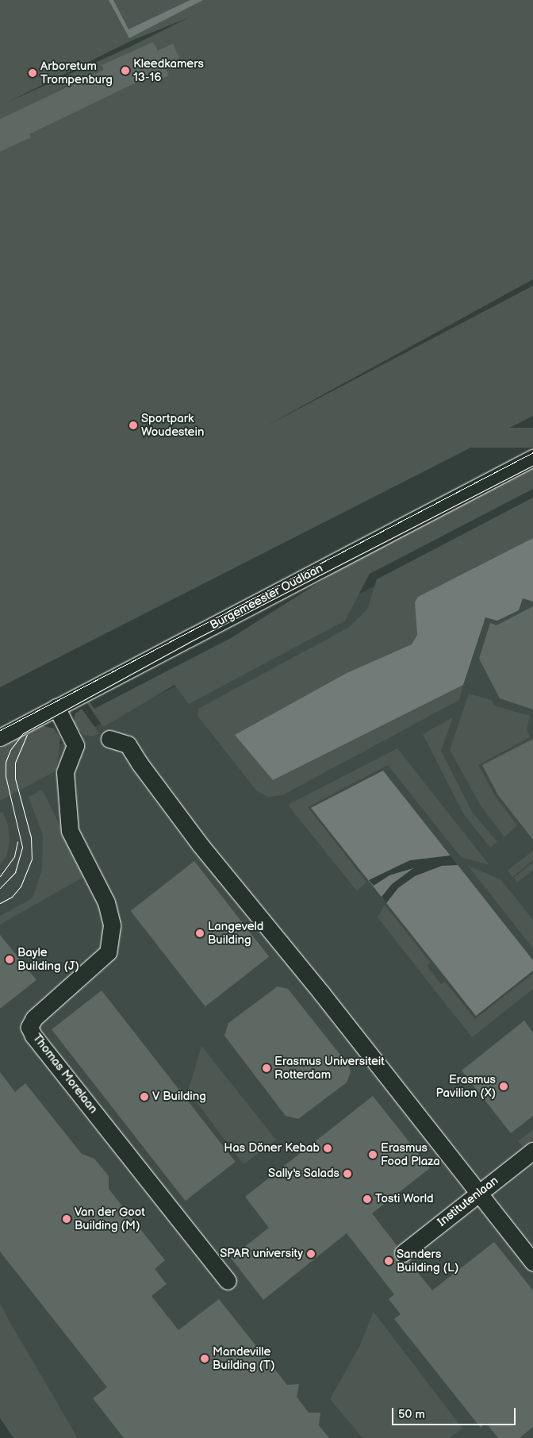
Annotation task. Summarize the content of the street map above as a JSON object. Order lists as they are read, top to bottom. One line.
{"streets":{"street":["Burgemeester Oudlaan","Thomas Morelaan","Institutenlaan"]},"crossings":[["Burgemeester Oudlaan","Thomas Morelaan"]],"places":["Kleedkamers 13-16","Arboretum Trompenburg","Sportpark Woudestein","Langeveld Building","Bayle Building (J)","Erasmus Universiteit Rotterdam","Erasmus Pavilion (X)","V Building","Has Döner Kebab","Erasmus Food Plaza","Sally's Salads","Tosti World","Van der Goot Building (M)","SPAR university","Sanders Building (L)","Mandeville Building (T)"],"scale_bar":"50 m"}
